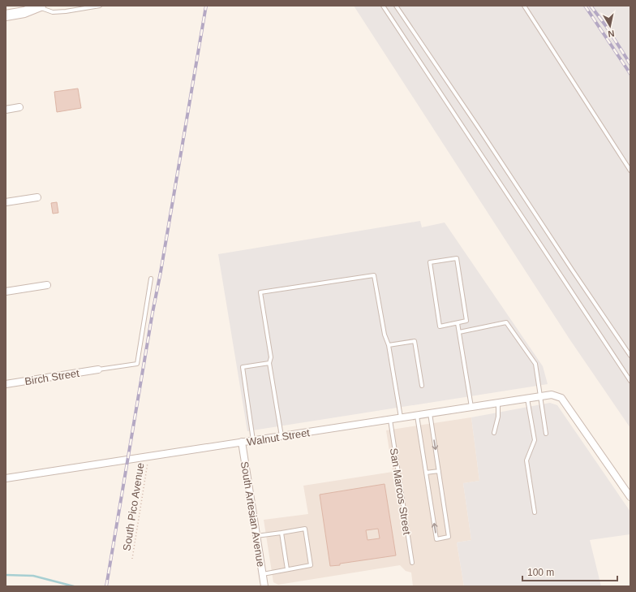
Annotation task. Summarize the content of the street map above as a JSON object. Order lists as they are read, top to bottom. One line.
{"streets":{"street":["Birch Street","Walnut Street","South Artesian Avenue"],"lane":["San Marcos Street"],"path":["South Pico Avenue"]},"crossings":[["Walnut Street","San Marcos Street"],["Walnut Street","South Pico Avenue"],["Walnut Street","South Artesian Avenue"]],"scale_bar":"100 m","north":"bottom"}
